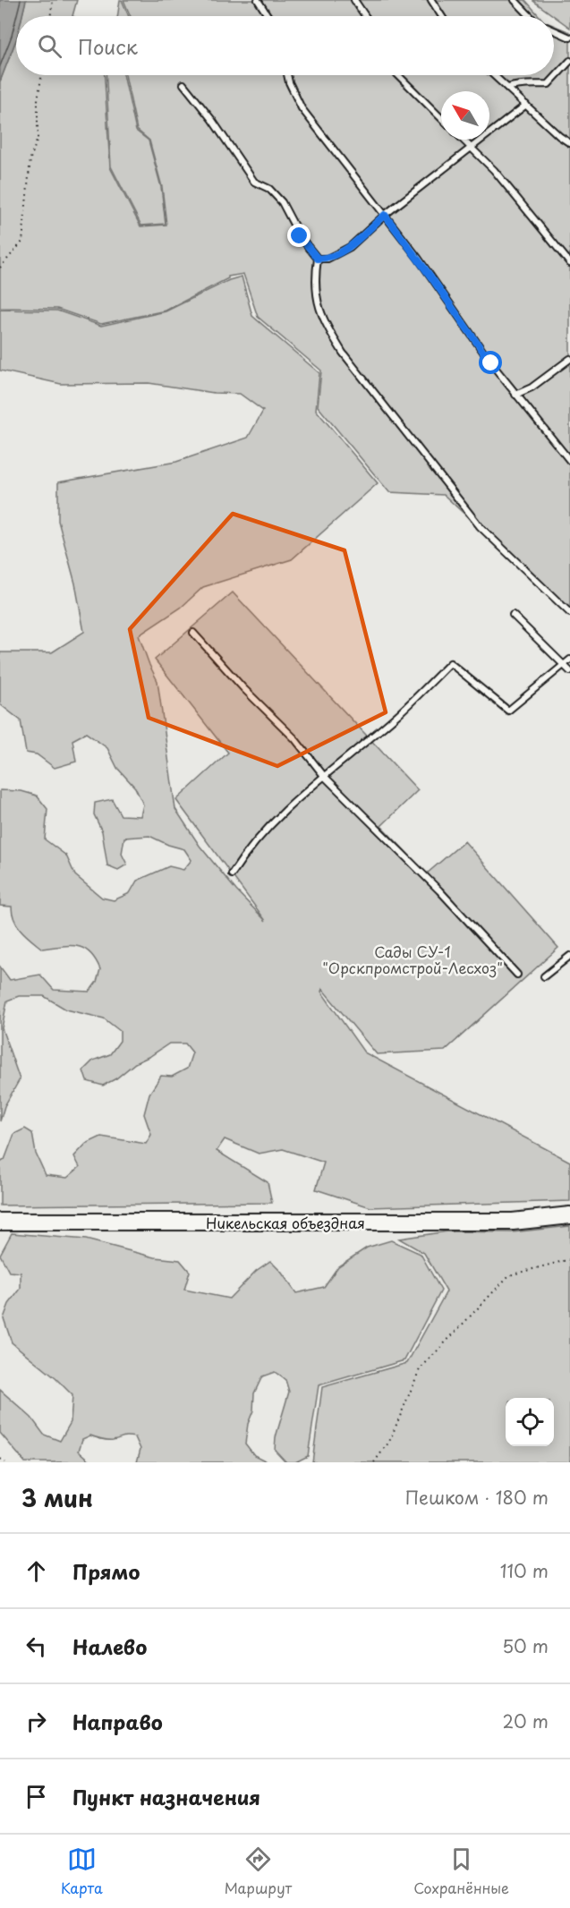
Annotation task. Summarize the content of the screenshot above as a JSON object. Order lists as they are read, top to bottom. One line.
{"streets":{"main road":["Никельская объездная"]},"parks":["Сады СУ-1 \"Орскпромстрой-Лесхоз\""],"north":"top left","page":{"search":"Поиск","heading":["3 мин","Пешком · 180 m"],"list":[["Прямо","110 m"],["Налево","50 m"],["Направо","20 m"],"Пункт назначения"],"nav":["Карта","Маршрут","Сохранённые"]}}
